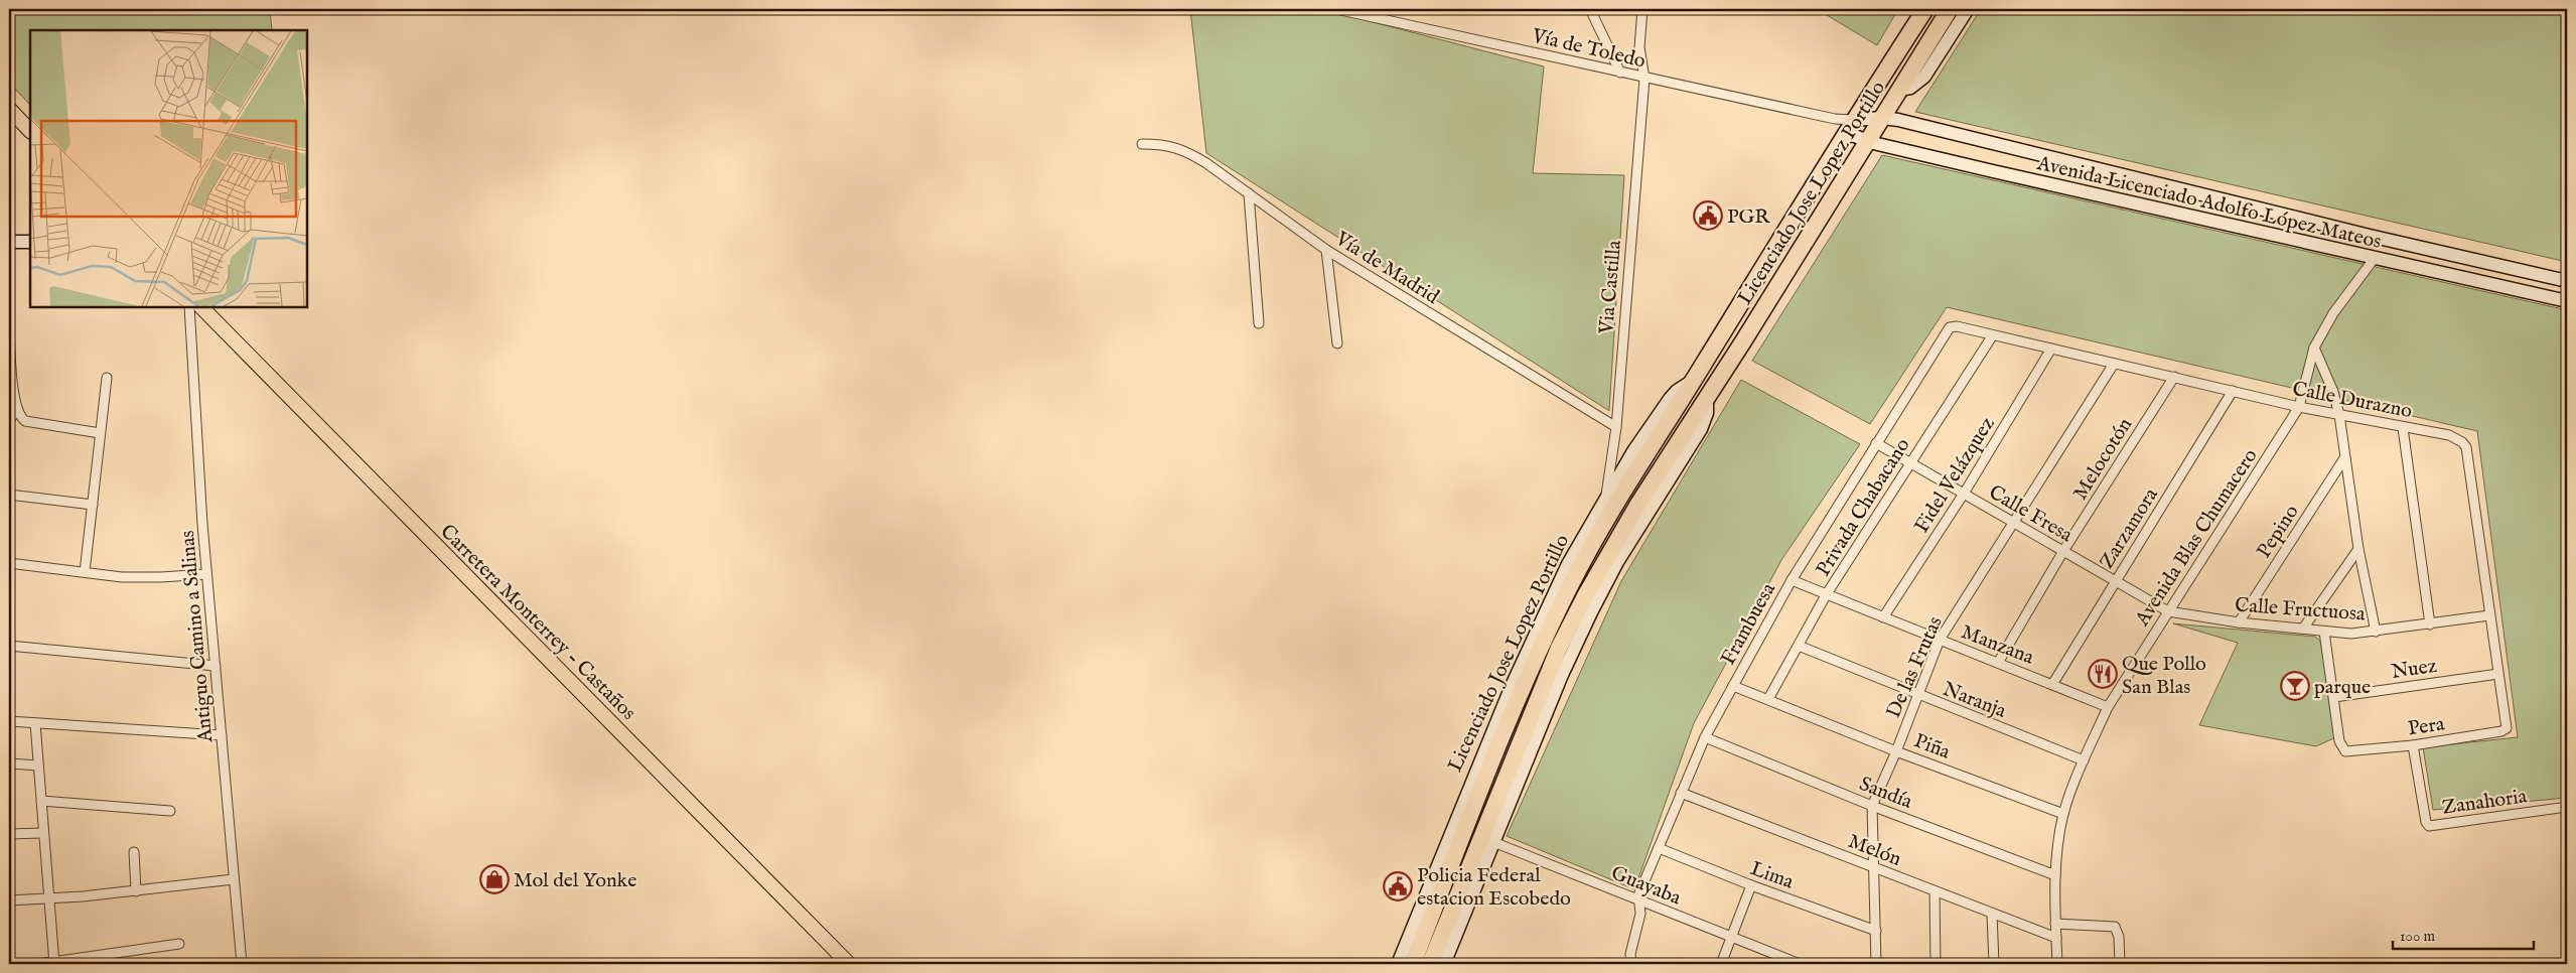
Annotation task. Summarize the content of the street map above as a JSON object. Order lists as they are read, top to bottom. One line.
{"streets":{"highway":["Licenciado Jose Lopez Portillo"],"main road":["Carretera Monterrey - Castaños"],"street":["Vía de Toledo","Avenida Licenciado Adolfo López Mateos","Vía de Madrid","Via Castilla","Calle Durazno","Melocotón","Fidel Velázquez","Privada Chabacano","Calle Fresa","Zarzamora","Pepino","Avenida Blas Chumacero","Calle Fructuosa","Frambuesa","Antiguo Camino a Salinas","Manzana","De las Frutas","Nuez","Naranja","Pera","Piña","Sandía","Zanahoria","Melón","Lima","Guayaba"]},"crossings":[["Vía de Toledo","Licenciado Jose Lopez Portillo"],["Vía de Toledo","Avenida Licenciado Adolfo López Mateos"],["Vía de Toledo","Via Castilla"],["Licenciado Jose Lopez Portillo","Avenida Licenciado Adolfo López Mateos"],["Licenciado Jose Lopez Portillo","Via Castilla"],["Licenciado Jose Lopez Portillo","Guayaba"],["Avenida Licenciado Adolfo López Mateos","Avenida Blas Chumacero"],["Vía de Madrid","Via Castilla"],["Calle Durazno","Melocotón"],["Calle Durazno","Fidel Velázquez"],["Calle Durazno","Privada Chabacano"],["Calle Durazno","Zarzamora"],["Calle Durazno","Avenida Blas Chumacero"],["Calle Durazno","Calle Fructuosa"],["Calle Durazno","Frambuesa"],["Calle Durazno","De las Frutas"],["Calle Durazno","Nuez"],["Calle Durazno","Pera"],["Melocotón","Calle Fresa"],["Melocotón","Manzana"],["Fidel Velázquez","Calle Fresa"],["Fidel Velázquez","Manzana"],["Privada Chabacano","Calle Fresa"],["Privada Chabacano","Manzana"],["Privada Chabacano","Naranja"],["Privada Chabacano","Piña"],["Calle Fresa","Zarzamora"],["Calle Fresa","Avenida Blas Chumacero"],["Calle Fresa","Calle Fructuosa"],["Calle Fresa","Frambuesa"],["Calle Fresa","De las Frutas"],["Zarzamora","Manzana"],["Pepino","Calle Fructuosa"],["Avenida Blas Chumacero","Calle Fructuosa"],["Avenida Blas Chumacero","Manzana"],["Avenida Blas Chumacero","Naranja"],["Avenida Blas Chumacero","Piña"],["Avenida Blas Chumacero","Sandía"],["Avenida Blas Chumacero","Melón"],["Frambuesa","Manzana"],["Frambuesa","Piña"],["Frambuesa","Sandía"],["Frambuesa","Melón"],["Frambuesa","Lima"],["Frambuesa","Guayaba"],["Manzana","De las Frutas"],["De las Frutas","Naranja"],["De las Frutas","Piña"],["De las Frutas","Sandía"],["De las Frutas","Melón"],["De las Frutas","Lima"],["Nuez","Pera"],["Pera","Zanahoria"]],"places":{"public building":["PGR","Policia Federal estacion Escobedo"],"restaurant":["Que Pollo San Blas"],"bar":["parque"],"shop":["Mol del Yonke"]},"scale_bar":"100 m"}
